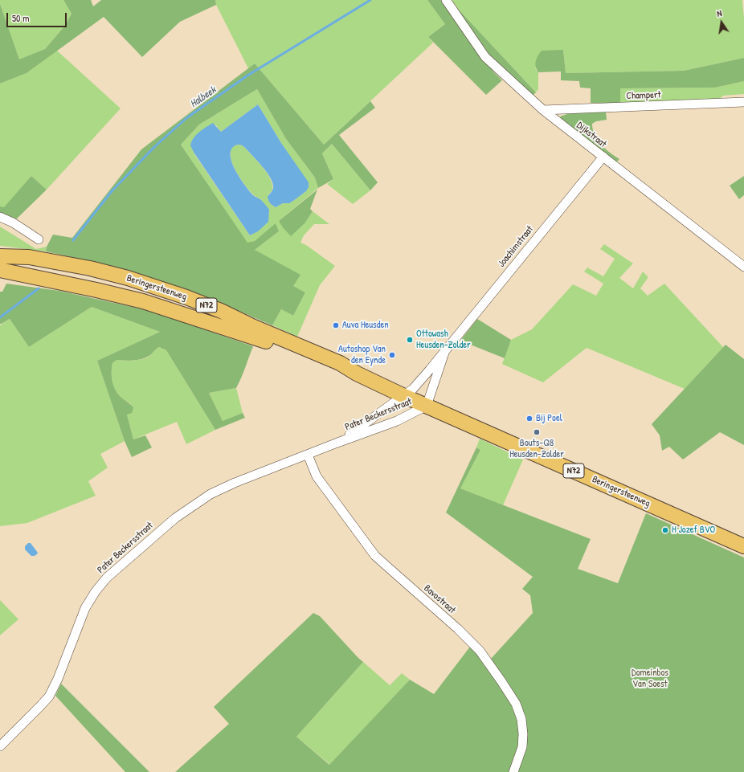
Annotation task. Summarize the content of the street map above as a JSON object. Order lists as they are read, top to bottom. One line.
{"streets":{"main road":["Beringersteenweg","N72"],"street":["Champert","Dijkstraat","Joachimstraat","Pater Beckersstraat","Bavostraat"]},"crossings":[["Champert","Dijkstraat"],["Dijkstraat","Joachimstraat"],["Joachimstraat","Beringersteenweg"],["Joachimstraat","Pater Beckersstraat"],["Beringersteenweg","Pater Beckersstraat"],["Pater Beckersstraat","Bavostraat"]],"water":["Halbeek"],"parks":["Domeinbos Van Soest"],"places":["Auva Heusden","Ottowash Heusden-Zolder","Autoshop Van den Eynde","Bij Poel","Bouts-Q8 Heusden-Zolder","H Jozef BVO"],"scale_bar":"50 m","north":"top"}
